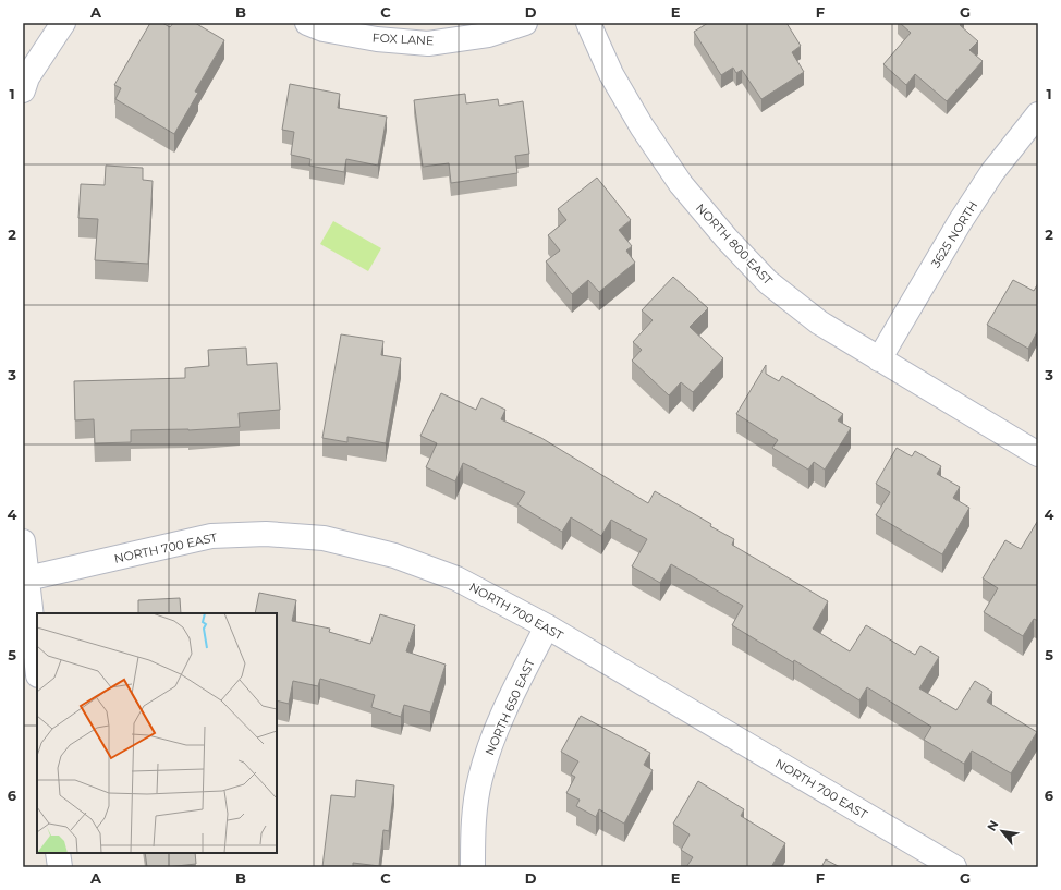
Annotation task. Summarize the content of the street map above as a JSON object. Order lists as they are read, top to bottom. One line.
{"streets":{"street":["FOX LANE","3625 NORTH","NORTH 800 EAST","NORTH 700 EAST","NORTH 650 EAST"]},"crossings":[["3625 NORTH","NORTH 800 EAST"],["NORTH 700 EAST","NORTH 650 EAST"]],"north":"top left","grid":{"columns":["A","B","C","D","E","F","G"],"rows":["1","2","3","4","5","6"]}}
